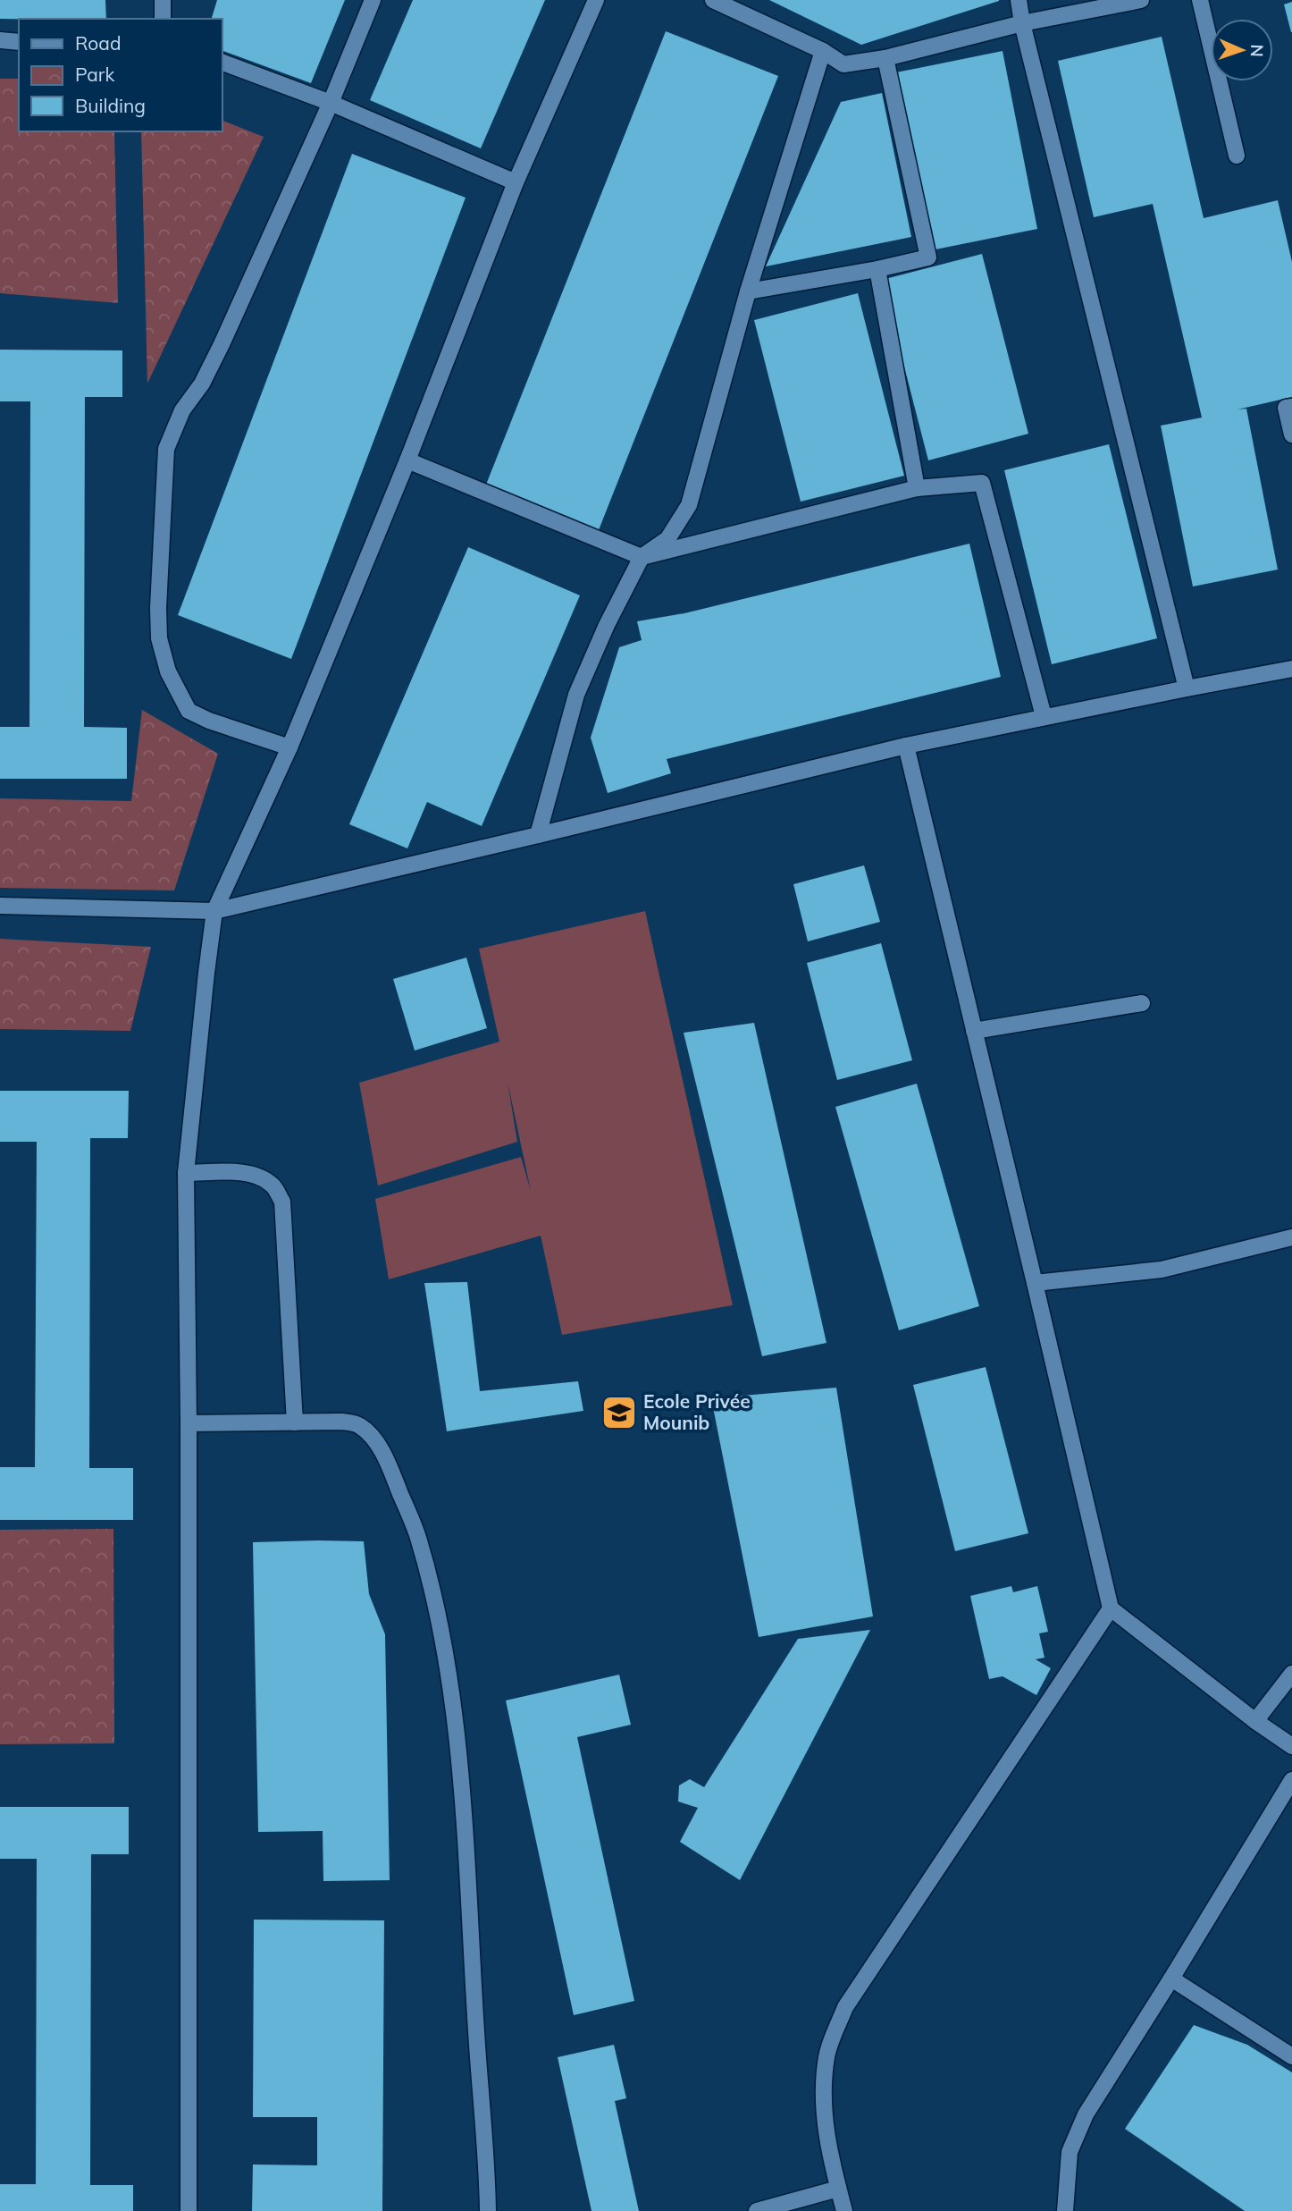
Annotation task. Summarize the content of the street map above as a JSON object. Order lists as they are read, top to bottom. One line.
{"places":{"school or university":["Ecole Privée Mounib"]},"legend":["Road","Park","Building"],"north":"right"}
